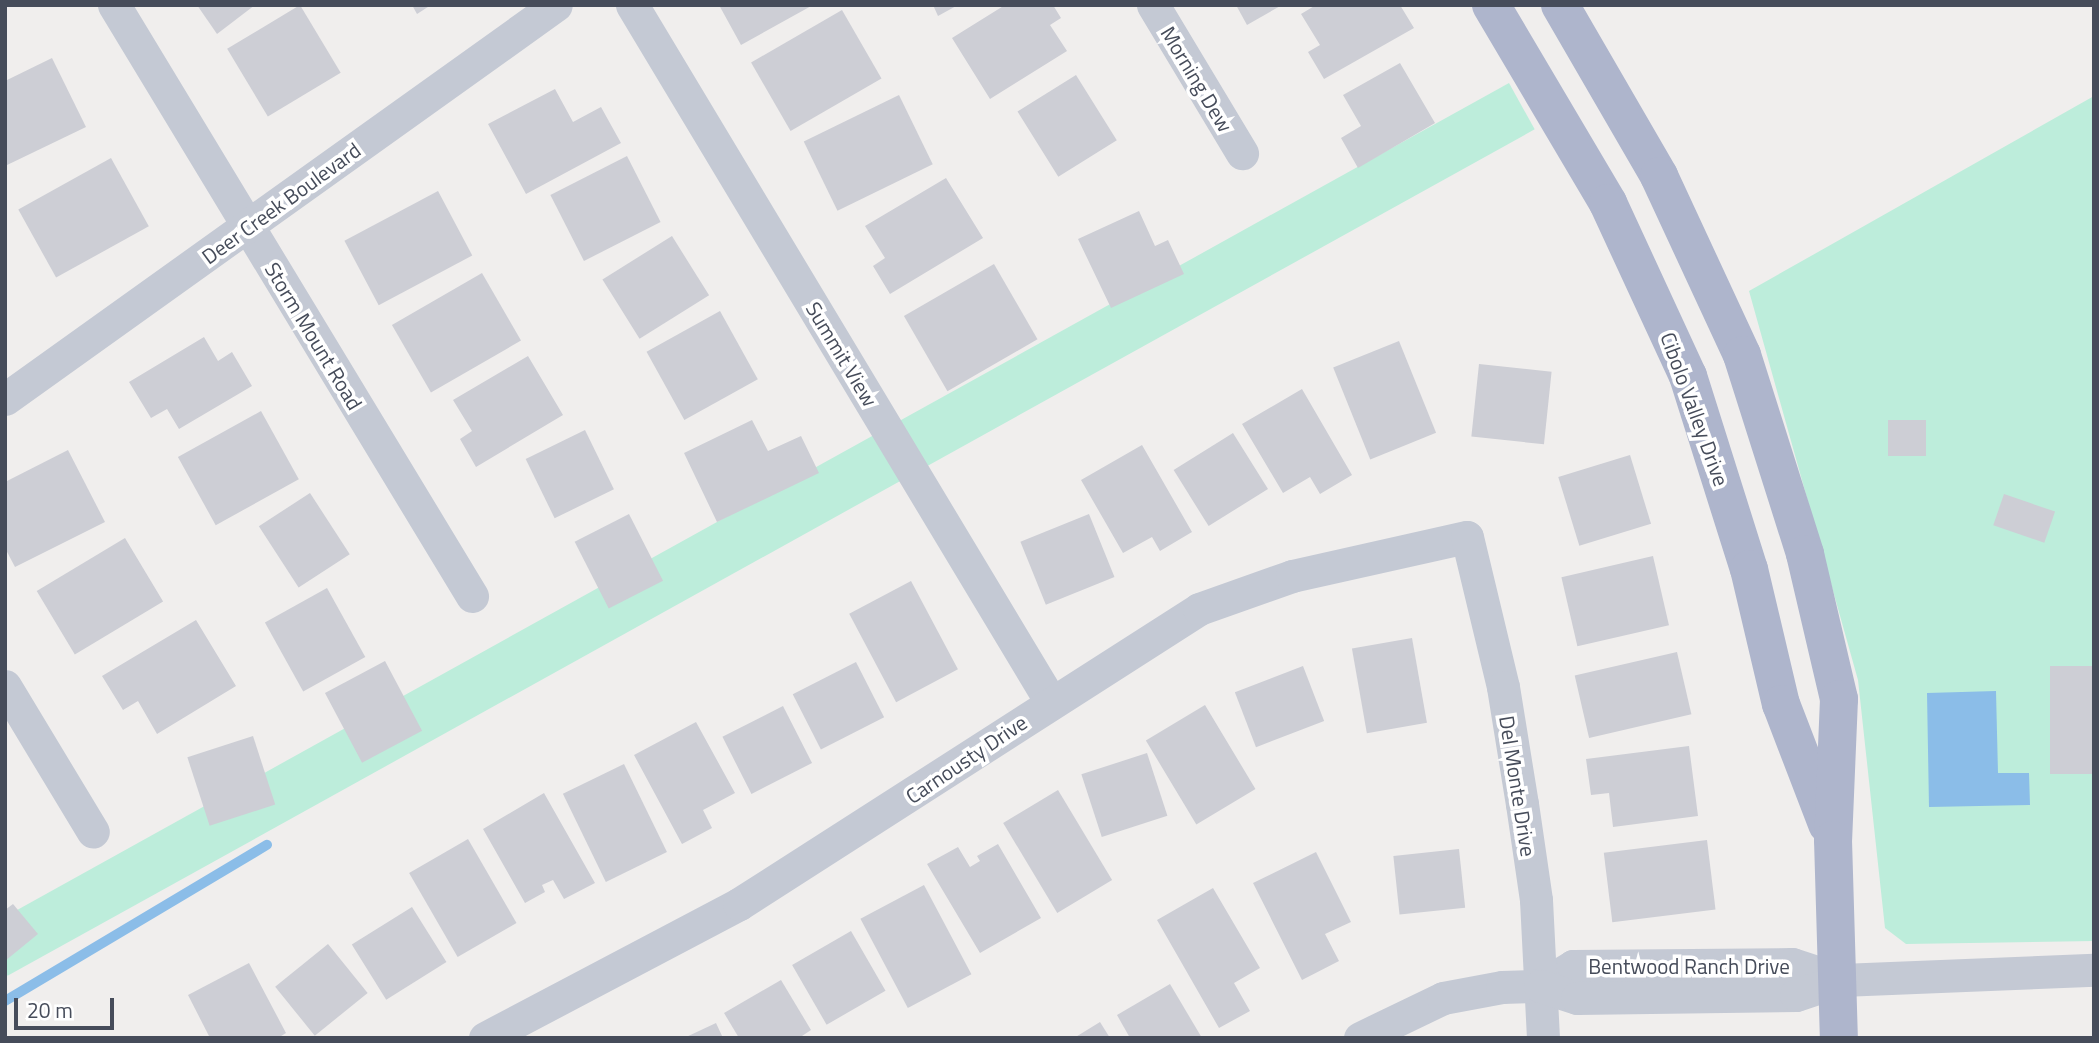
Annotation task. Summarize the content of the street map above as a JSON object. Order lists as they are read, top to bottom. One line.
{"streets":{"main road":["Cibolo Valley Drive"],"street":["Morning Dew","Deer Creek Boulevard","Storm Mount Road","Summit View","Carnousty Drive","Del Monte Drive","Bentwood Ranch Drive"]},"crossings":[["Deer Creek Boulevard","Storm Mount Road"],["Summit View","Carnousty Drive"],["Cibolo Valley Drive","Bentwood Ranch Drive"],["Carnousty Drive","Del Monte Drive"],["Del Monte Drive","Bentwood Ranch Drive"]],"scale_bar":"20 m"}
